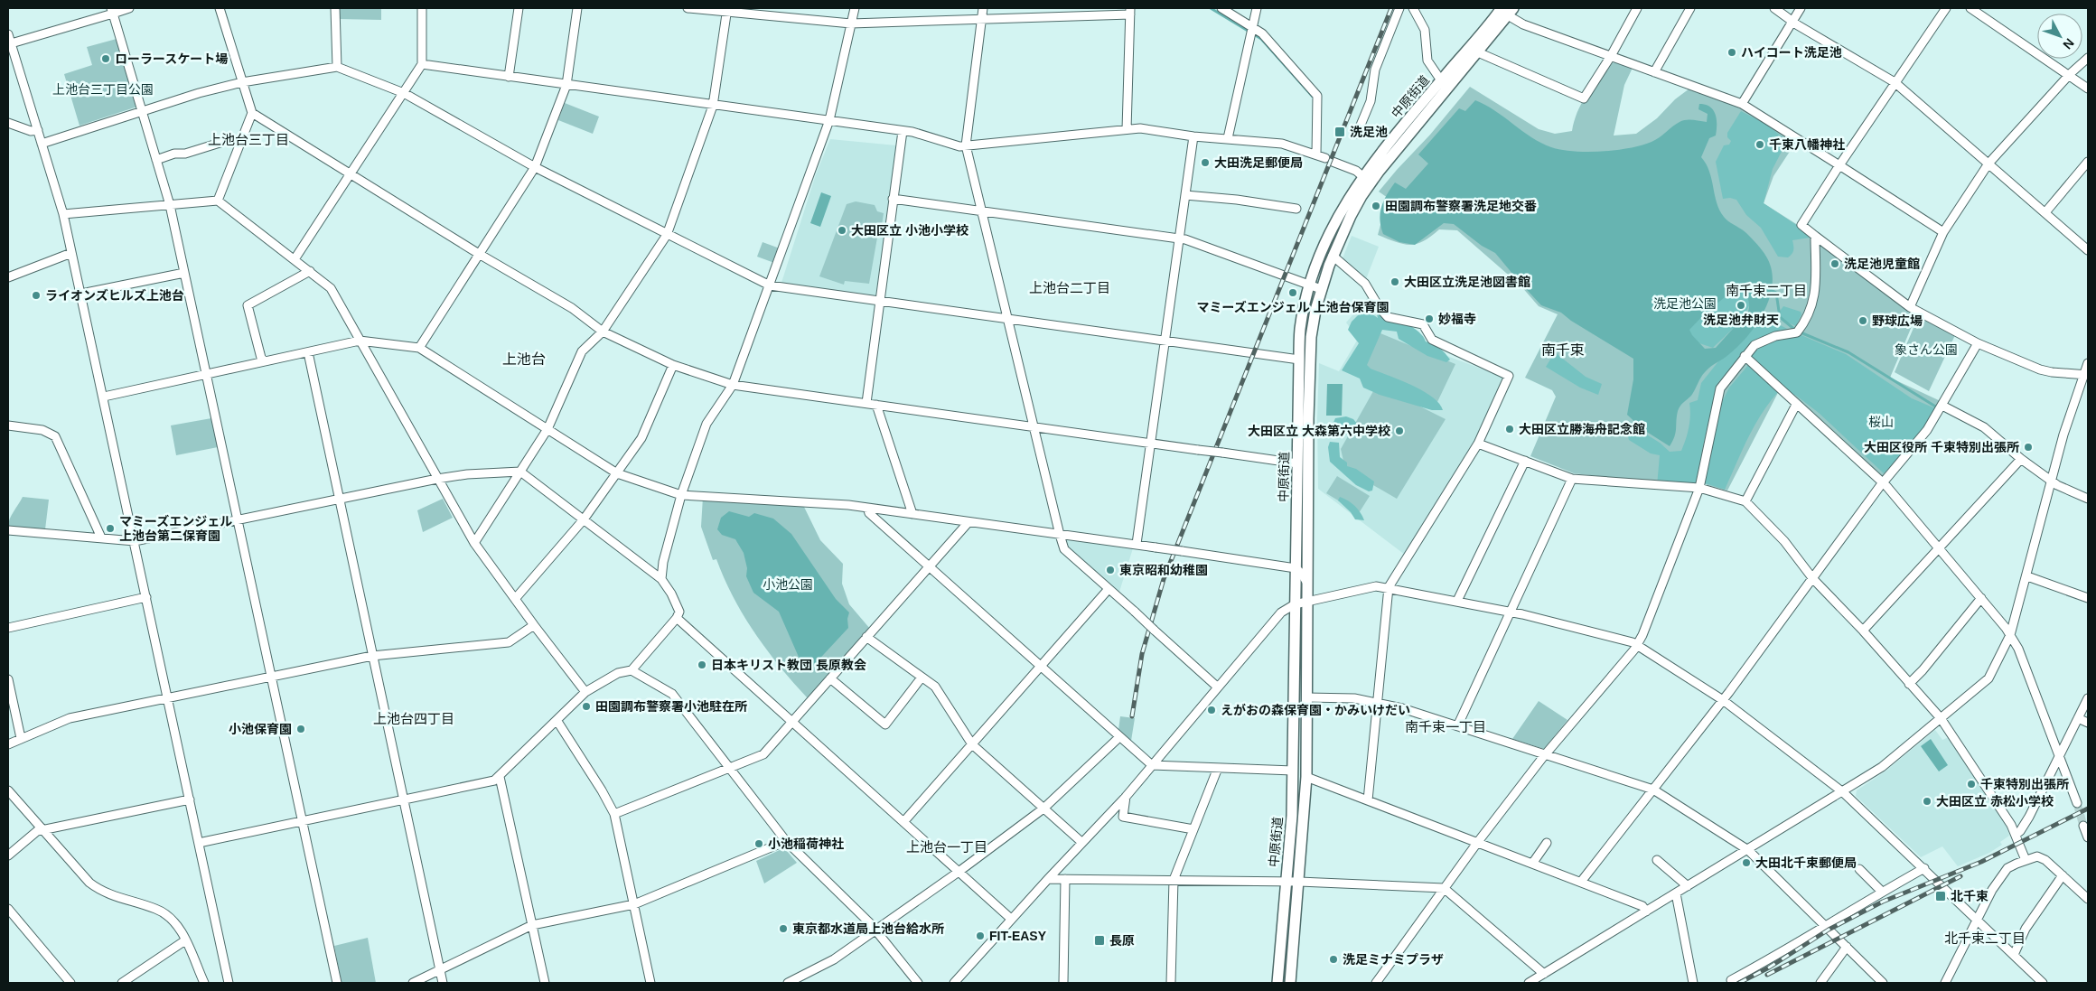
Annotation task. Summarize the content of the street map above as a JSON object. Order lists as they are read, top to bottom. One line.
{"streets":{"main road":["中原街道"]},"districts":["上池台三丁目","上池台二丁目","南千束二丁目","南千束","上池台","上池台四丁目","南千束一丁目","上池台一丁目","北千束二丁目"],"parks":["上池台三丁目公園","洗足池公園","象さん公園","桜山","小池公園"],"places":{"other":["ハイコート洗足池","ローラースケート場","千束八幡神社","大田洗足郵便局","田園調布警察署洗足地交番","大田区立 小池小学校","洗足池児童館","大田区立洗足池図書館","マミーズエンジェル 上池台保育園","ライオンズヒルズ上池台","洗足池弁財天","妙福寺","野球広場","大田区立勝海舟記念館","大田区立 大森第六中学校","大田区役所 千束特別出張所","マミーズエンジェル 上池台第二保育園","東京昭和幼稚園","日本キリスト教団 長原教会","田園調布警察署小池駐在所","えがおの森保育園・かみいけだい","小池保育園","千束特別出張所","大田区立 赤松小学校","小池稲荷神社","大田北千束郵便局","東京都水道局上池台給水所","FIT-EASY","洗足ミナミプラザ"],"transit":["洗足池","北千束","長原"]},"north":"bottom right"}
